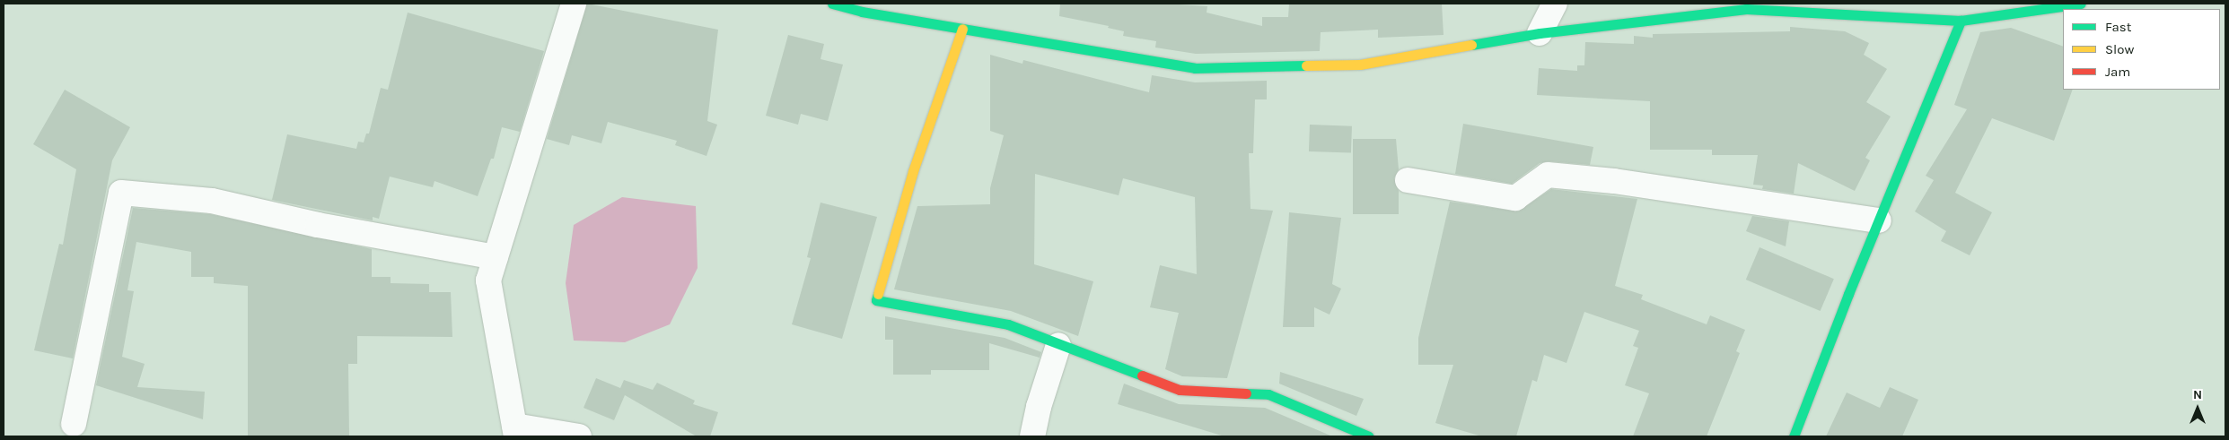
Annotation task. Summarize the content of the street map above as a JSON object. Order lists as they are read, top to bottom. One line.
{"legend":["Fast","Slow","Jam"],"north":"top"}
